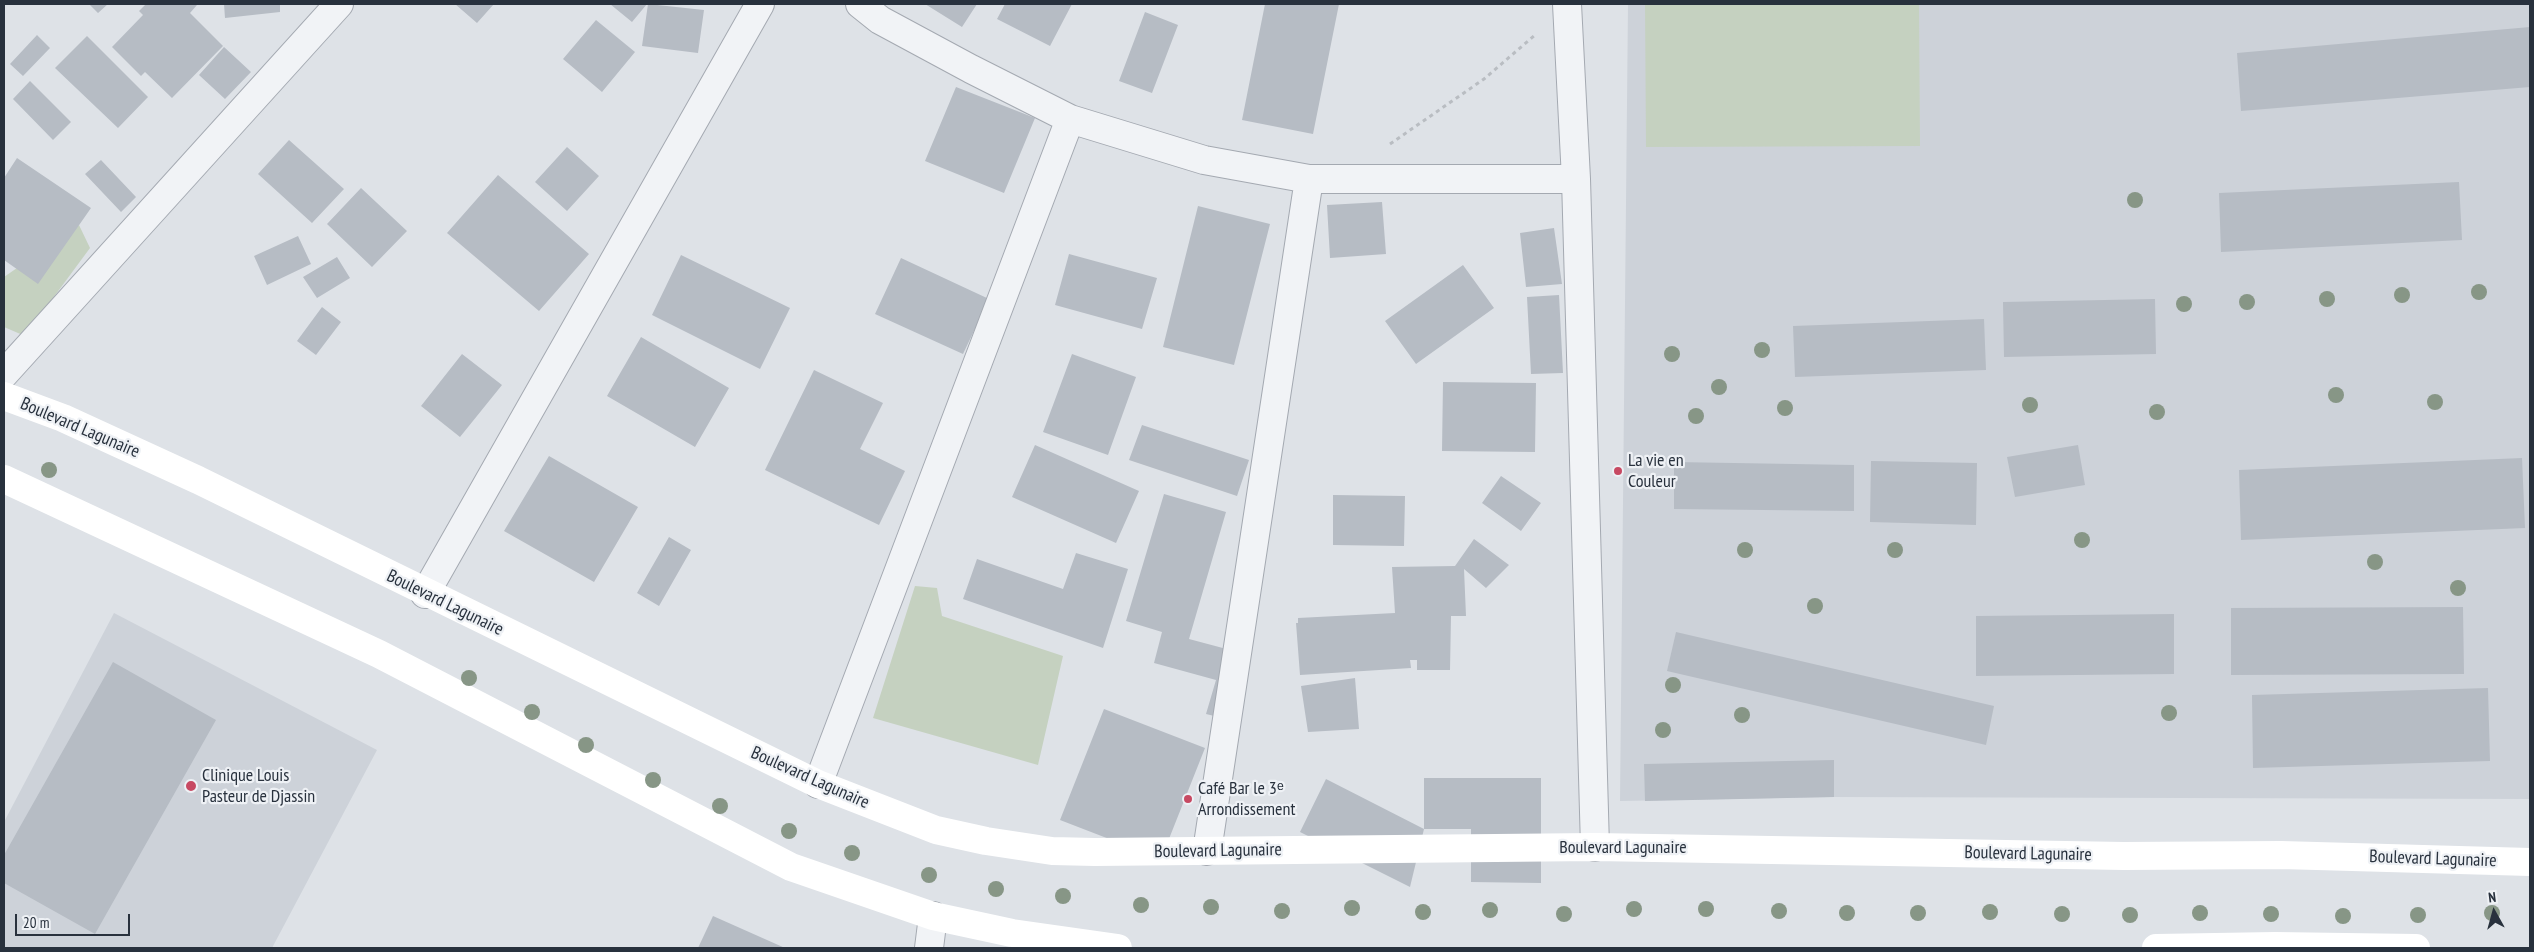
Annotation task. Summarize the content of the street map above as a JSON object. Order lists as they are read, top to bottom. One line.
{"streets":{"main road":["Boulevard Lagunaire"]},"places":["La vie en Couleur","Clinique Louis Pasteur de Djassin","Café Bar le 3ᵉ Arrondissement"],"scale_bar":"20 m","north":"top"}
